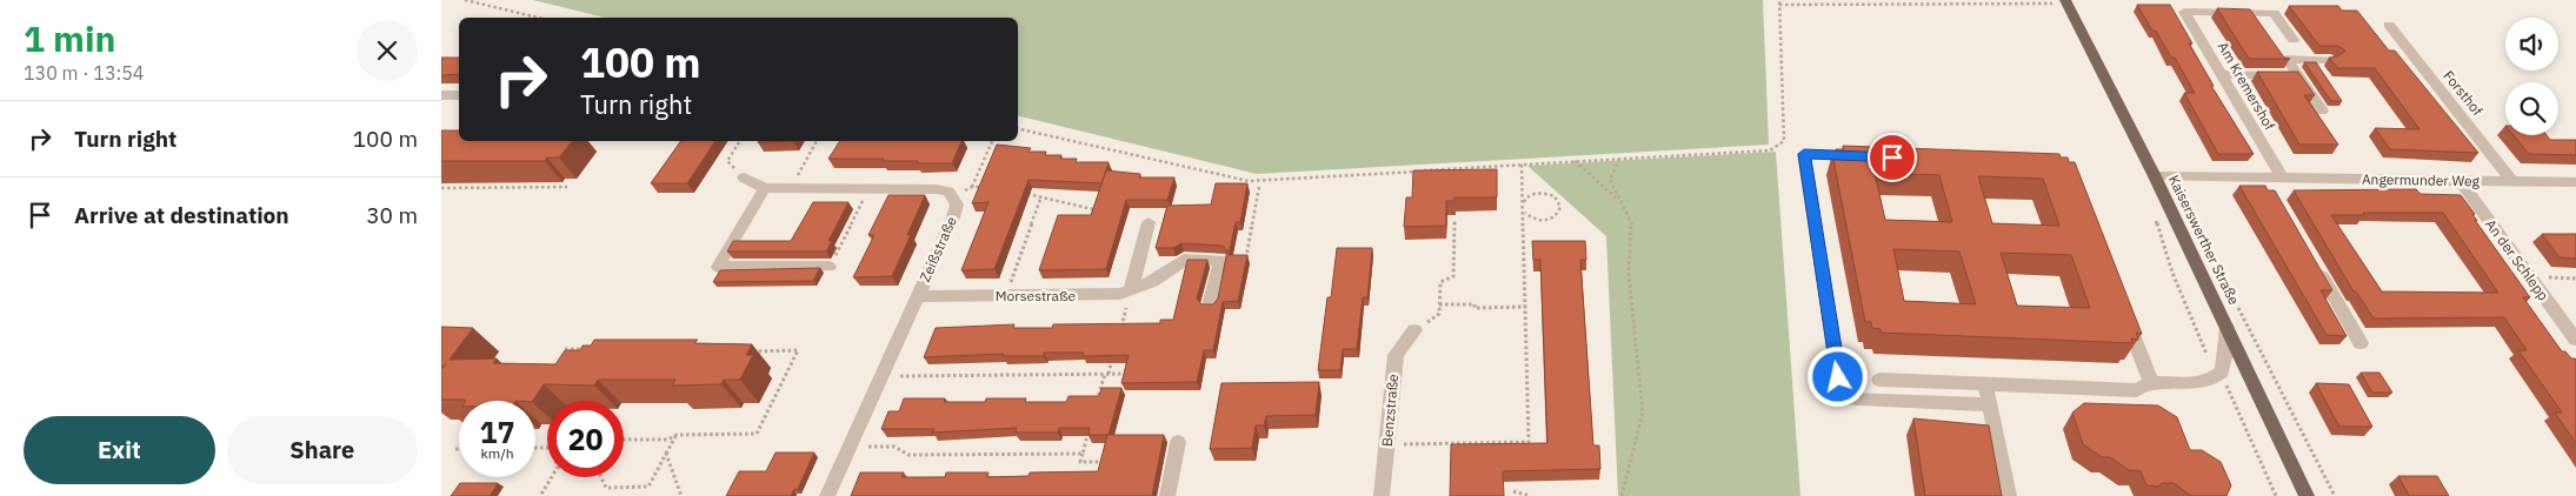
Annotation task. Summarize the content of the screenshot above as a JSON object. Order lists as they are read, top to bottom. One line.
{"streets":{"main road":["Kaiserswerther Straße"],"street":["Am Kremershof","Forsthof","Angermunder Weg","Zeißstraße","An der Schlepp","Morsestraße","Benzstraße"]},"crossings":[["Am Kremershof","Angermunder Weg"],["Forsthof","Angermunder Weg"],["Angermunder Weg","Kaiserswerther Straße"],["Angermunder Weg","An der Schlepp"],["Zeißstraße","Morsestraße"]],"page":{"heading":["1 min","130 m · 13:54"],"turn":["100 m","Turn right"],"list":[{"name":"Turn right","value":"100 m"},{"name":"Arrive at destination","value":"30 m"}],"speed":"17 km/h","limit":"20","buttons":["Exit","Share"]}}
